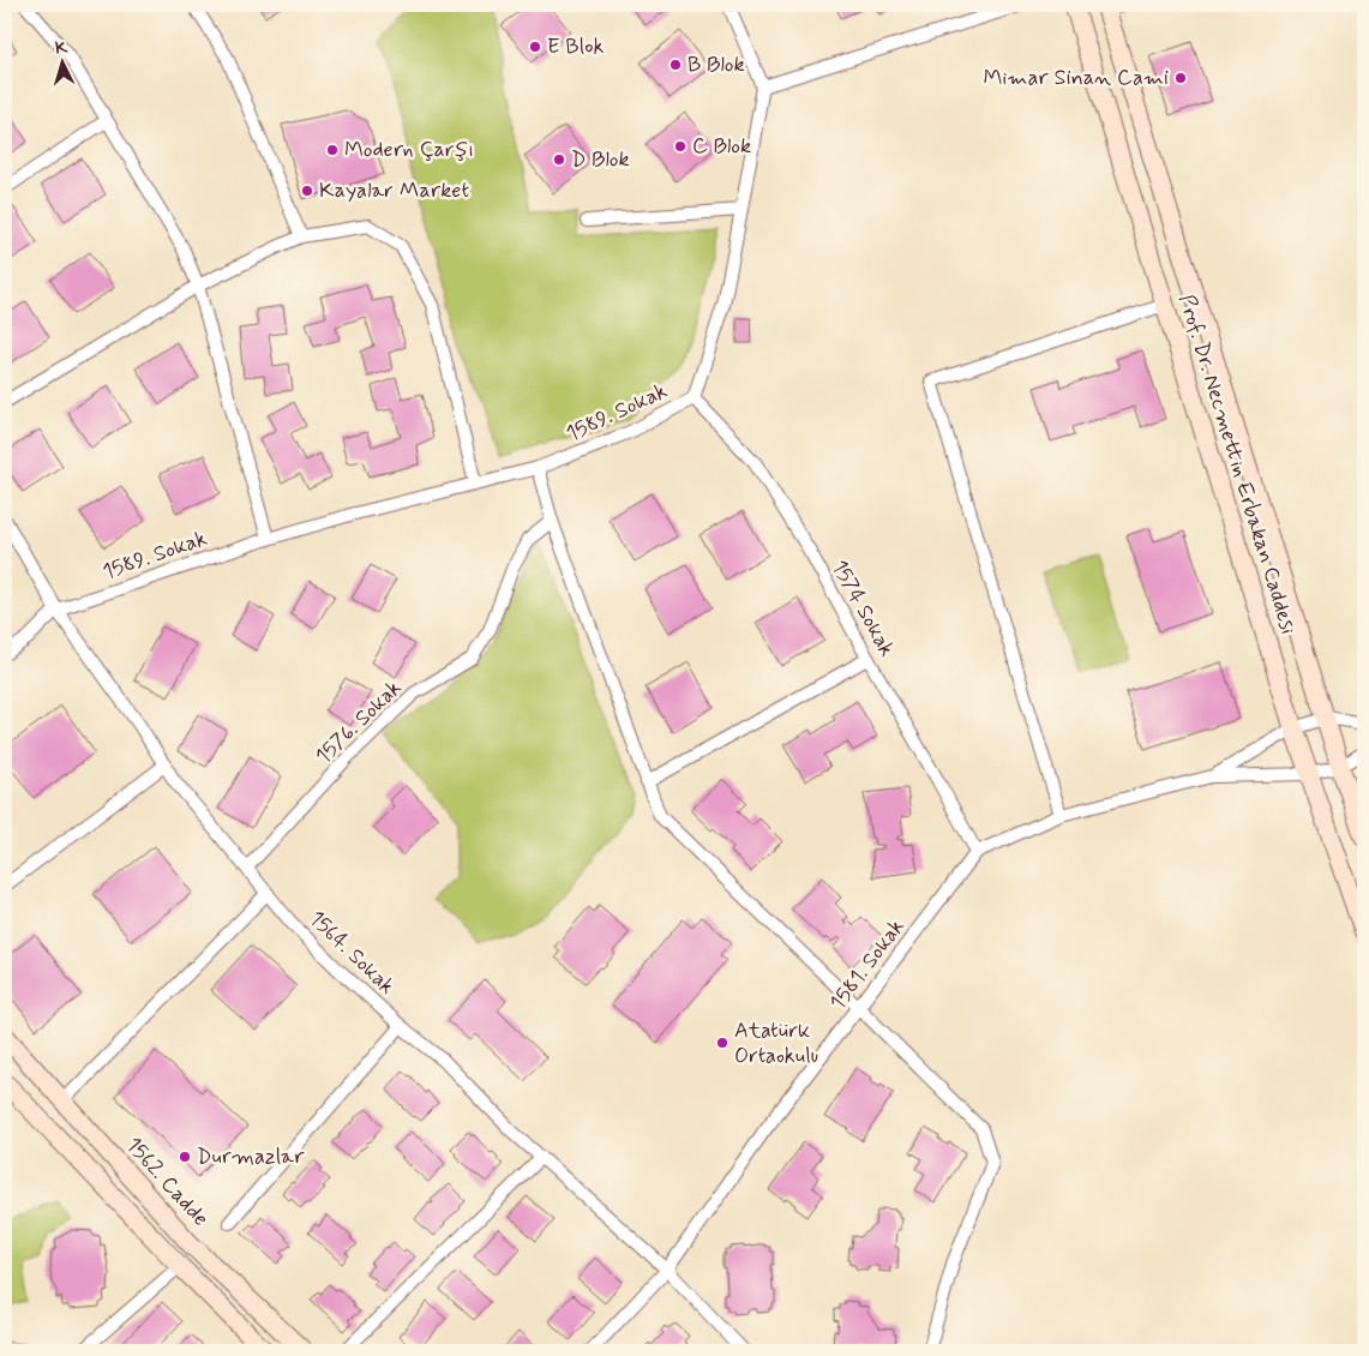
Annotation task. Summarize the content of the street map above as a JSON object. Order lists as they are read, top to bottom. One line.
{"streets":{"main road":["Prof. Dr. Necmettin Erbakan Caddesi","1562. Cadde"],"street":["1589. Sokak","1574 Sokak","1576. Sokak","1564. Sokak","1581. Sokak"]},"crossings":[["1589. Sokak","1574 Sokak"],["1589. Sokak","1564. Sokak"],["1574 Sokak","1581. Sokak"],["1576. Sokak","1564. Sokak"],["1564. Sokak","1581. Sokak"]],"places":["E Blok","B Blok","Mimar Sinan Cami","C Blok","Modern Çarşı","D Blok","Kayalar Market","Atatürk Ortaokulu","Durmazlar"],"north":"top"}
